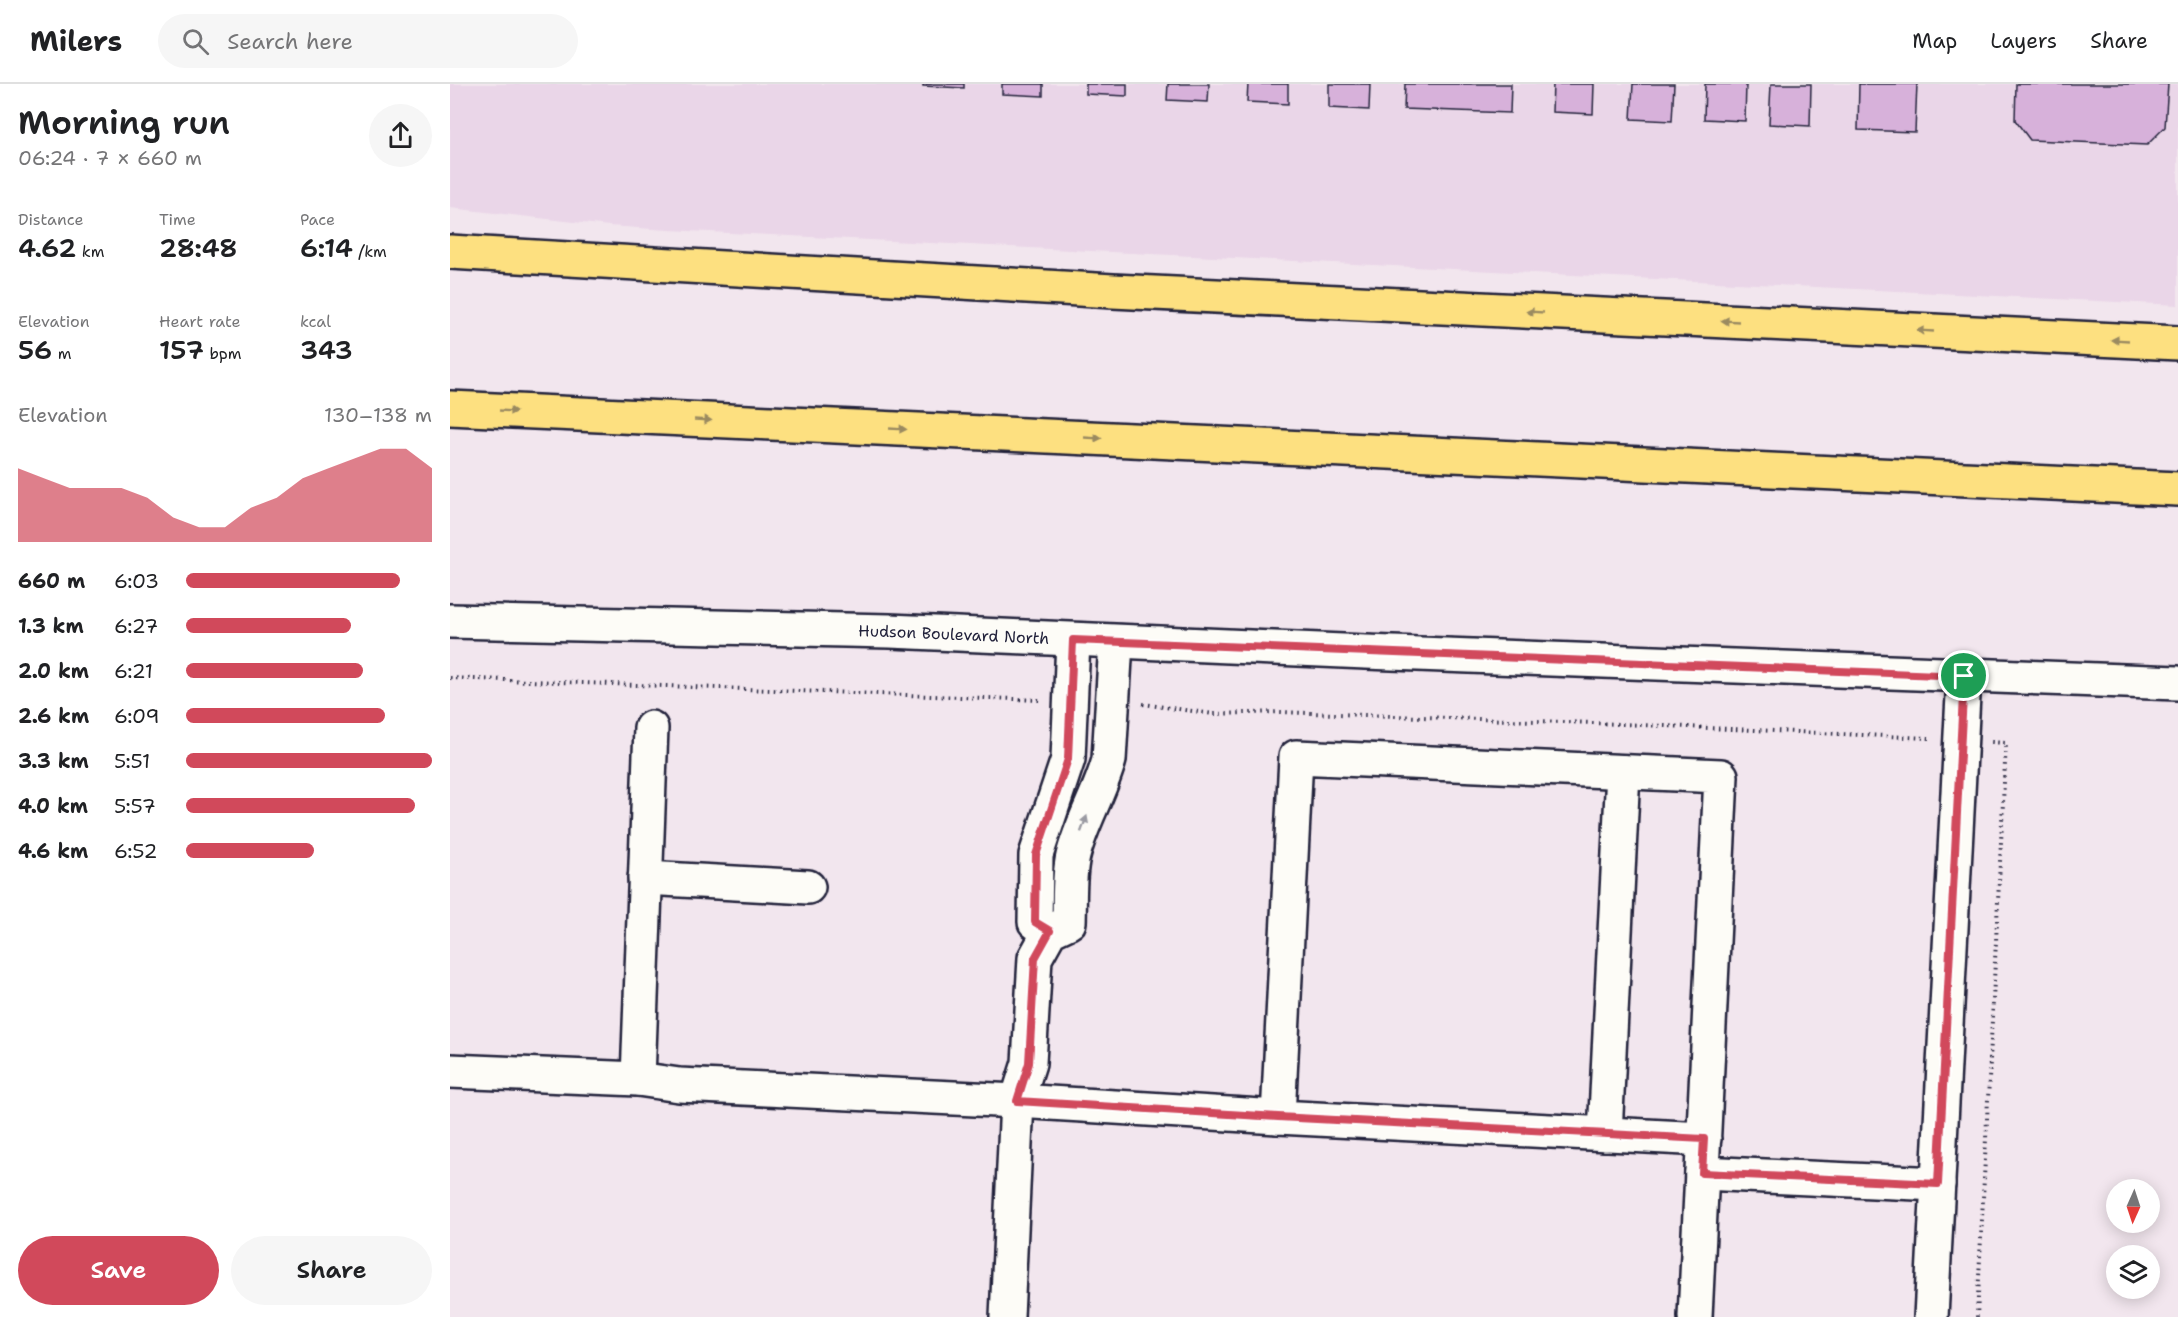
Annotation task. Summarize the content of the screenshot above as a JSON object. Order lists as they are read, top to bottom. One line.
{"streets":{"street":["Hudson Boulevard North"]},"north":"bottom","page":{"header":"Milers","search":"Search here","nav":["Map","Layers","Share"],"heading":["Morning run","06:24 · 7 × 660 m"],"stats":[["Distance","4.62 km"],["Time","28:48"],["Pace","6:14 /km"],["Elevation","56 m"],["Heart rate","157 bpm"],["kcal","343"]],"chart":["Elevation","130–138 m"],"list":[{"name":"660 m","note":"6:03"},{"name":"1.3 km","note":"6:27"},{"name":"2.0 km","note":"6:21"},{"name":"2.6 km","note":"6:09"},{"name":"3.3 km","note":"5:51"},{"name":"4.0 km","note":"5:57"},{"name":"4.6 km","note":"6:52"}],"buttons":["Save","Share"]}}
